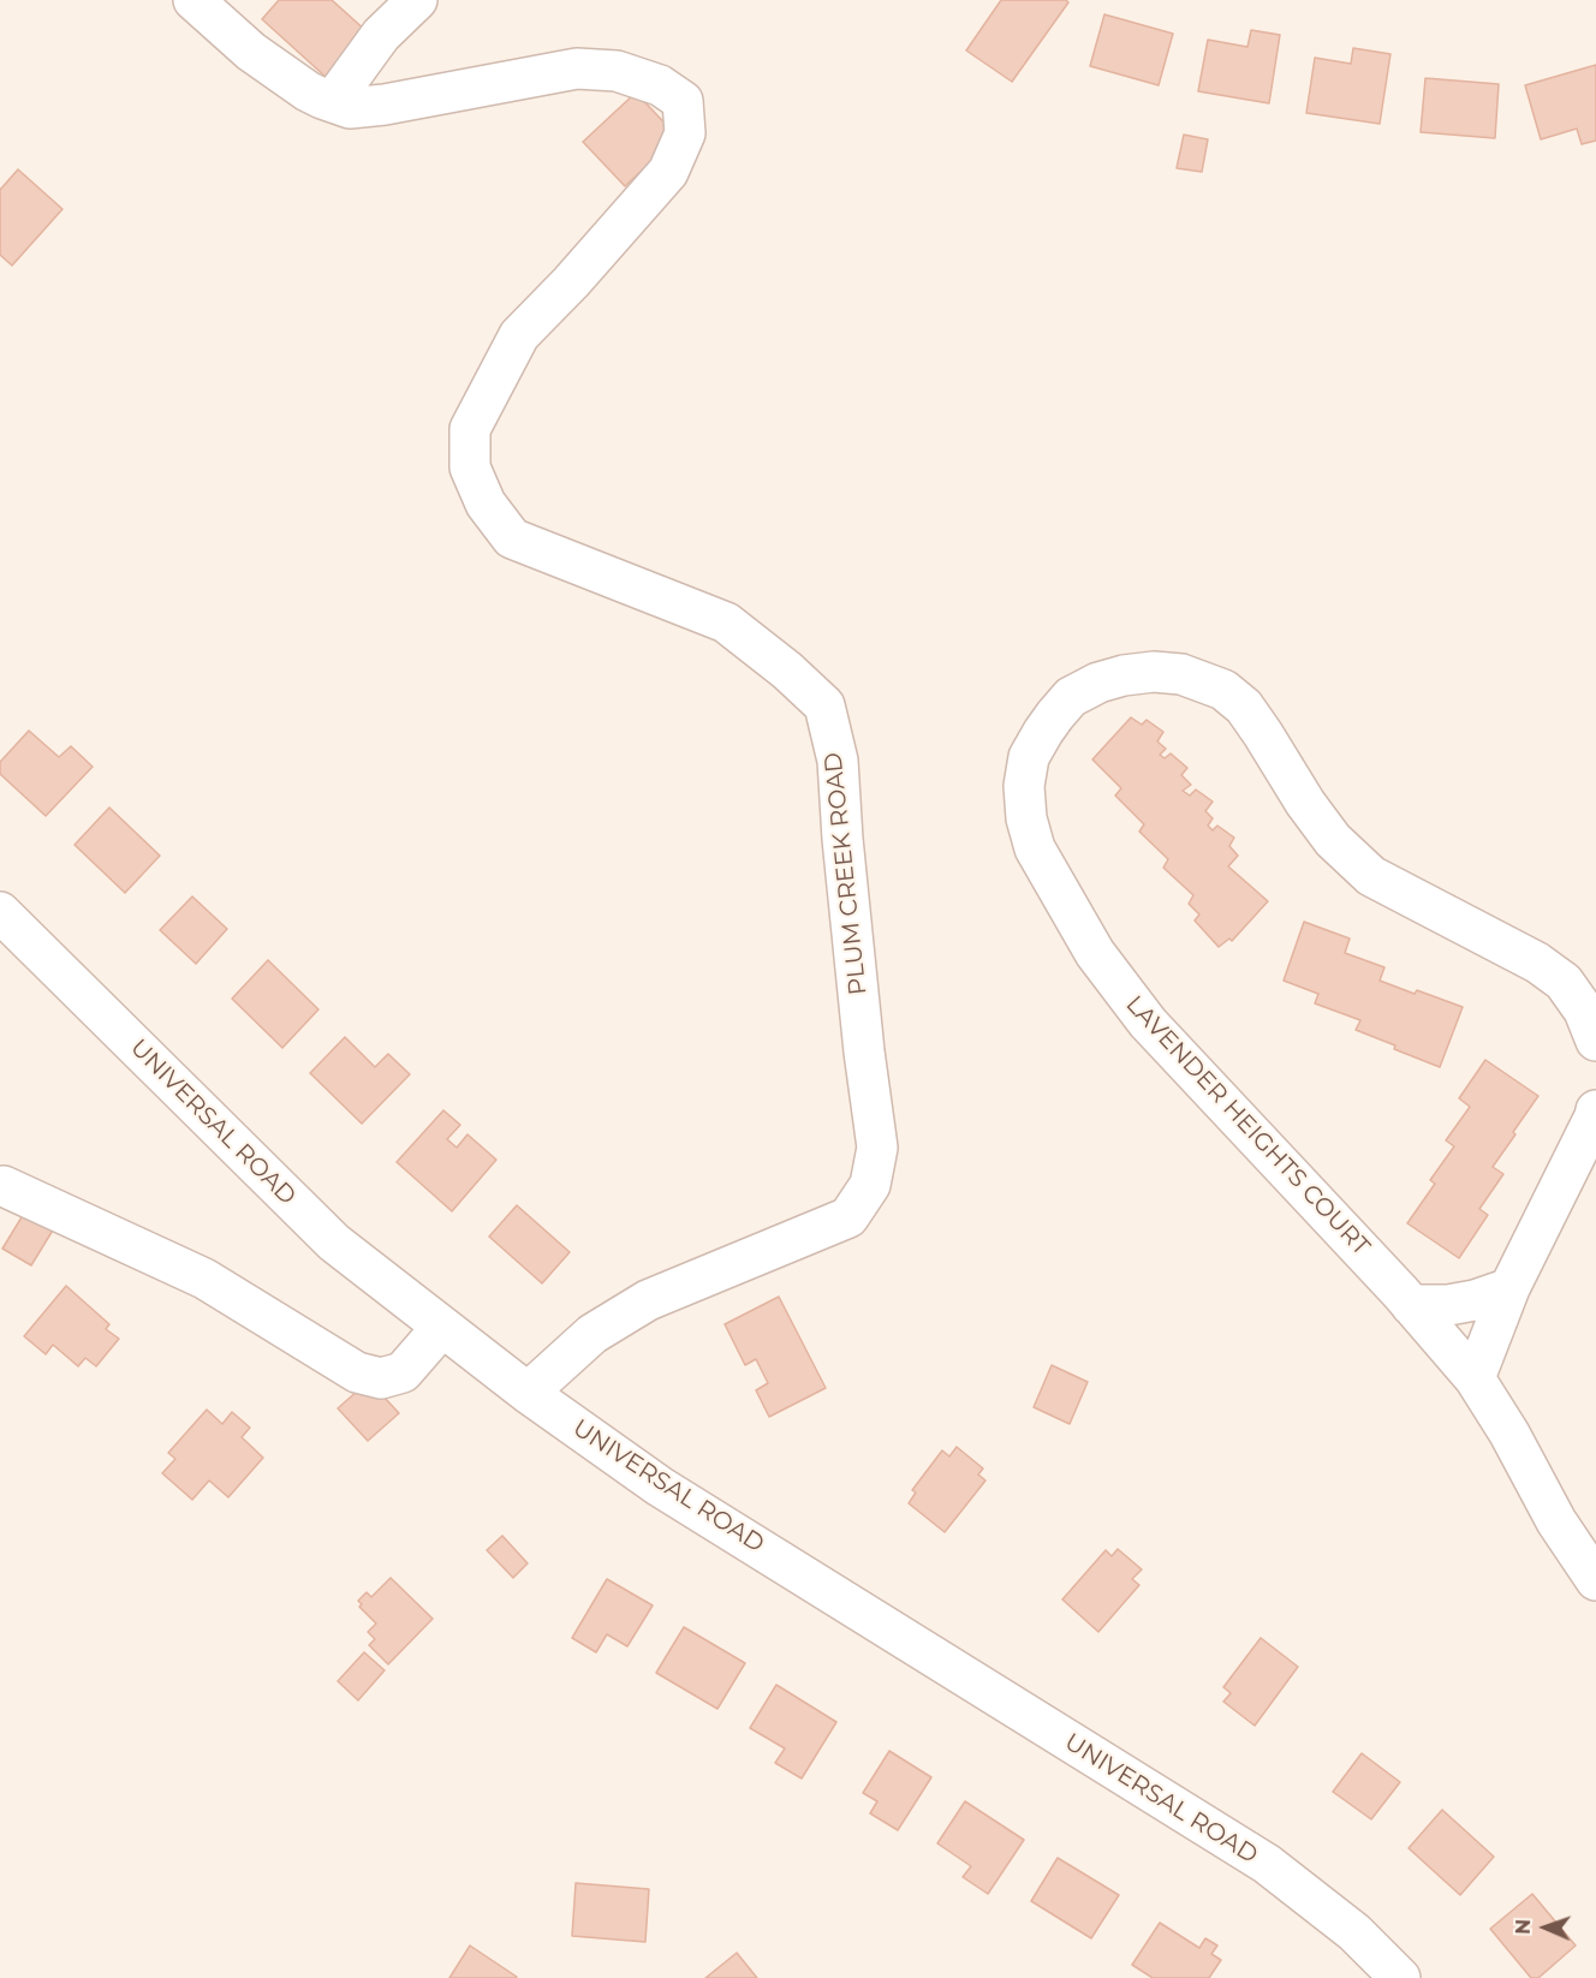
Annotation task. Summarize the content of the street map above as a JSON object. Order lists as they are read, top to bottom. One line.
{"streets":{"street":["PLUM CREEK ROAD","UNIVERSAL ROAD","LAVENDER HEIGHTS COURT"]},"crossings":[["PLUM CREEK ROAD","UNIVERSAL ROAD"]],"north":"left"}
